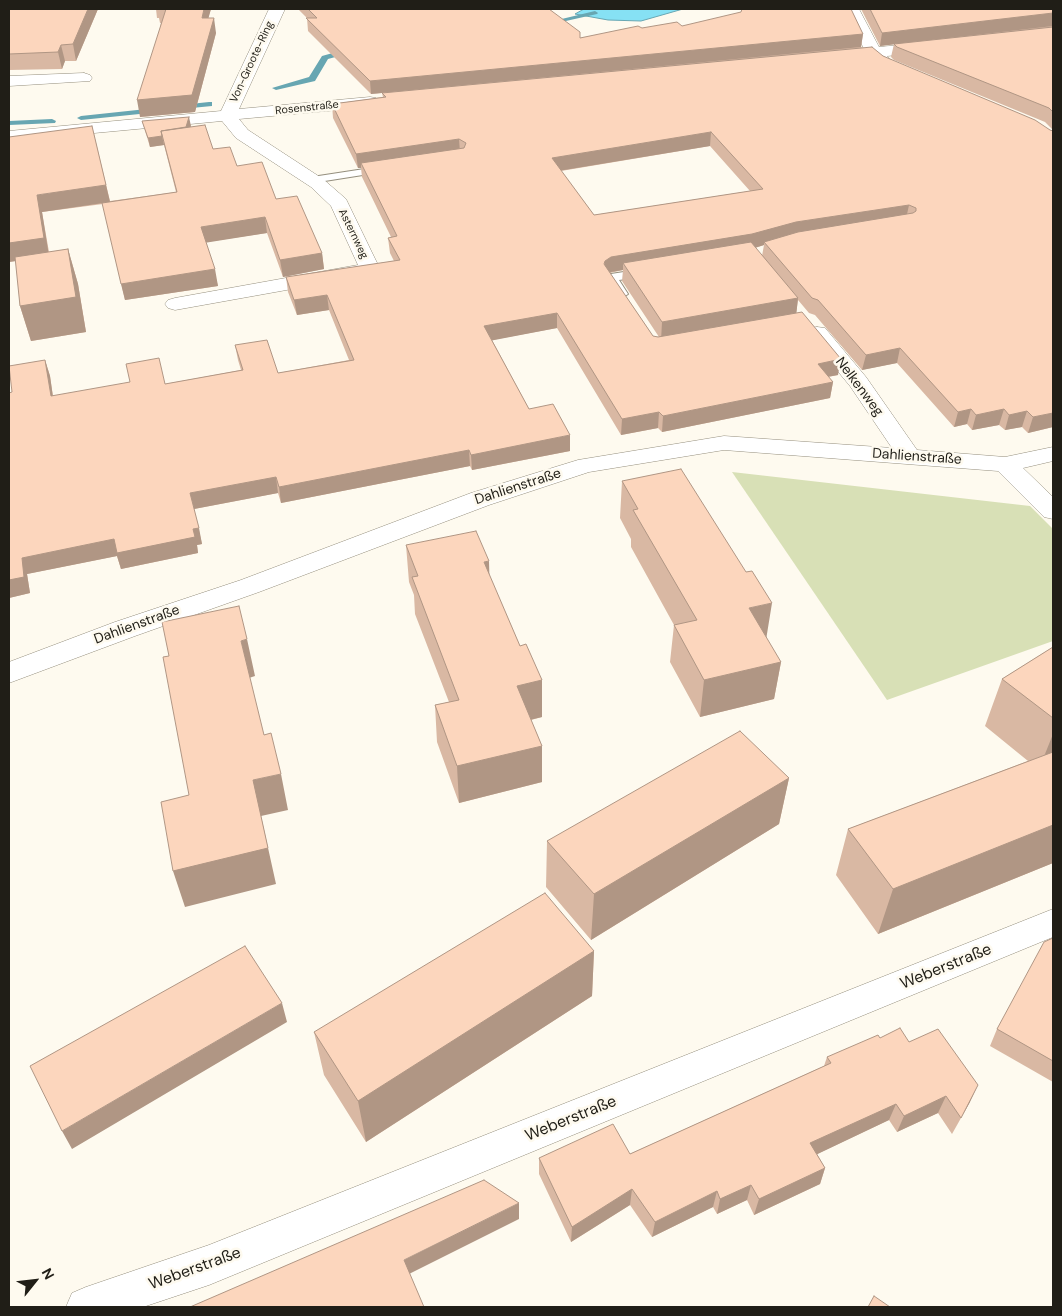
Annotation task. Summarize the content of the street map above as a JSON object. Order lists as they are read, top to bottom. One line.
{"streets":{"street":["Von-Groote-Ring","Rosenstraße","Asternweg","Nelkenweg","Dahlienstraße","Weberstraße"]},"crossings":[["Von-Groote-Ring","Rosenstraße"],["Von-Groote-Ring","Asternweg"],["Rosenstraße","Asternweg"],["Nelkenweg","Dahlienstraße"]],"north":"top right"}
